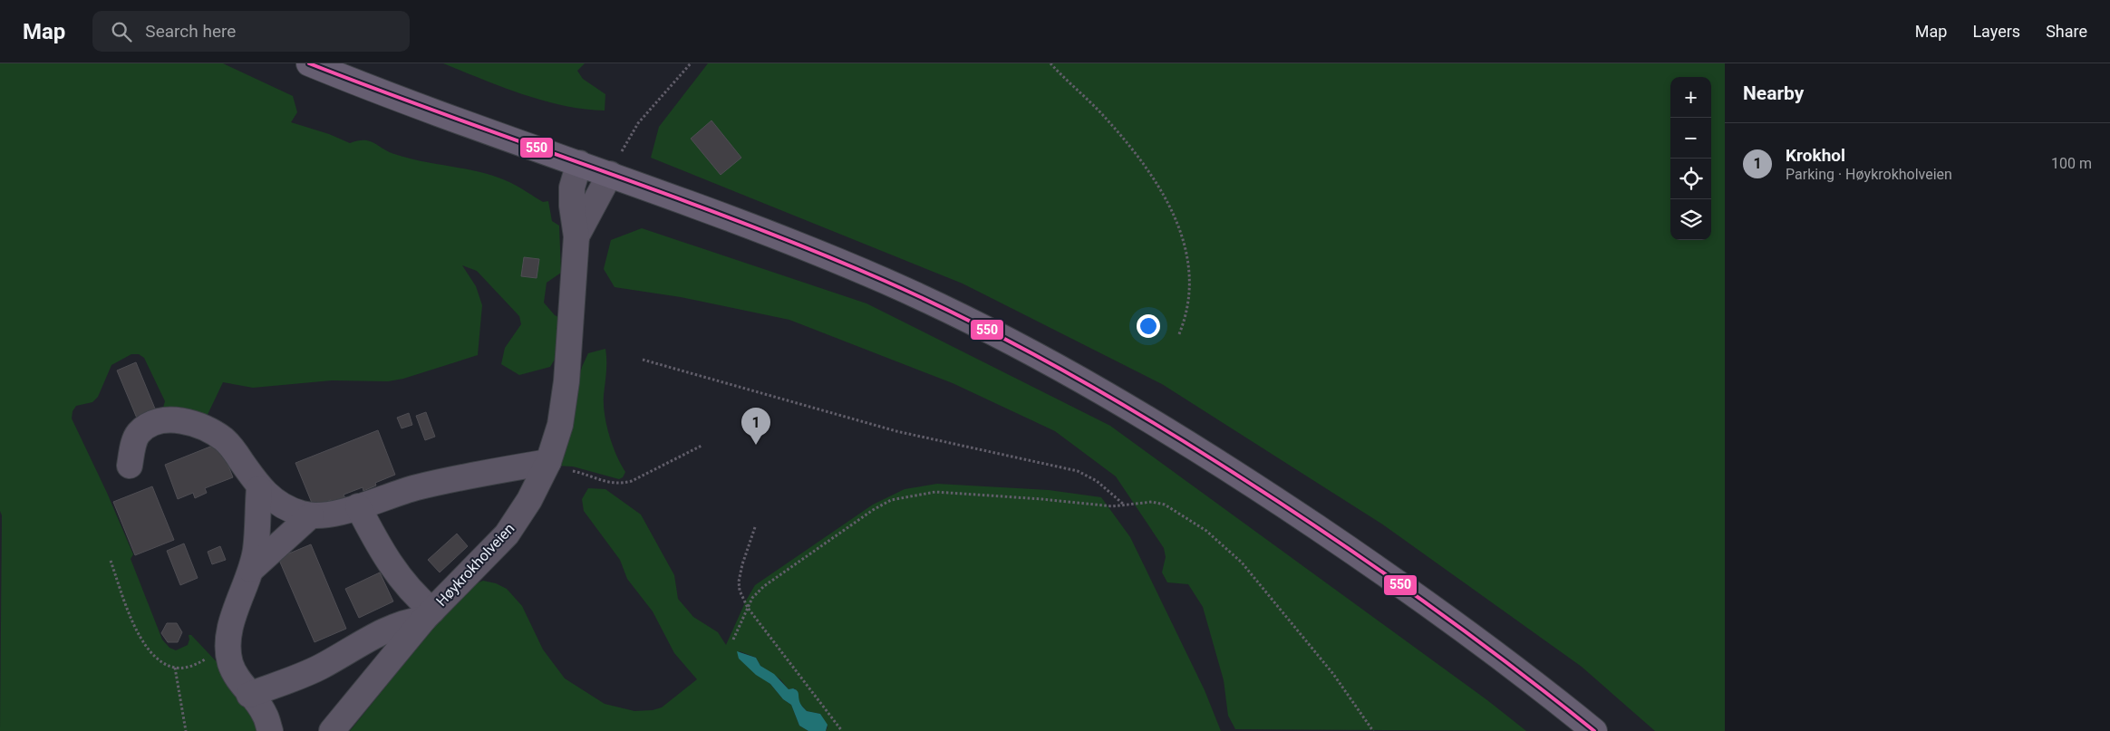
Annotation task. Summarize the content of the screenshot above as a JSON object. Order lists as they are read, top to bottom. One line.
{"streets":{"street":["Høykrokholveien"]},"lines":["transit line 550"],"page":{"header":"Map","search":"Search here","nav":["Map","Layers","Share"],"heading":"Nearby","map_buttons":["+","−"],"list":[{"mark":"1","name":"Krokhol","note":"Parking · Høykrokholveien","value":"100 m"}],"pins":"1"}}
